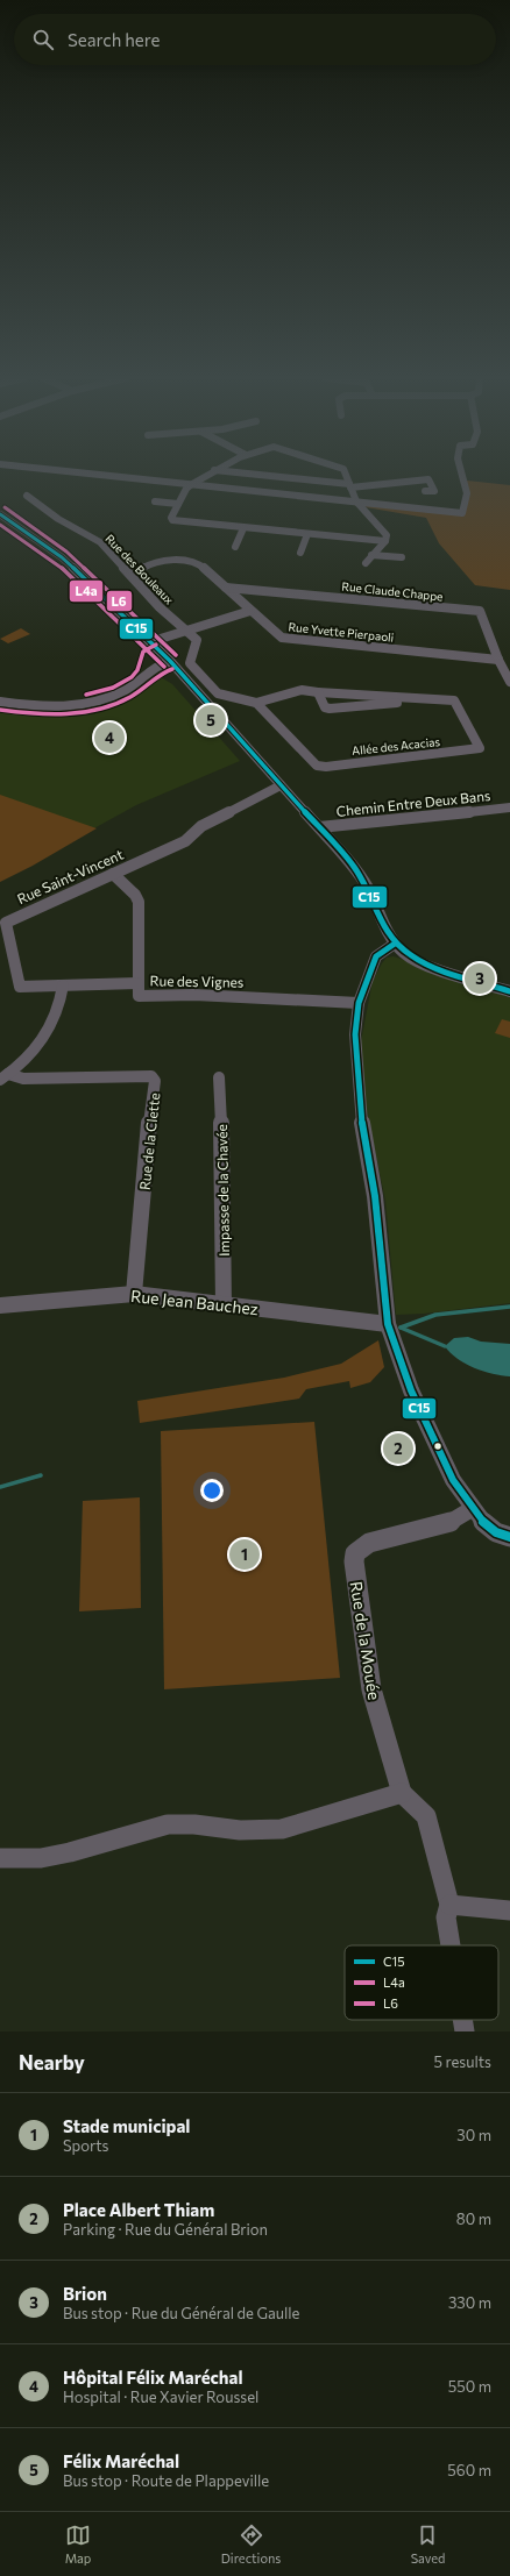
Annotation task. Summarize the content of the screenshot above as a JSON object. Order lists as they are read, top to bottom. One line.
{"streets":{"street":["Rue des Bouleaux","Rue Claude Chappe","Rue Yvette Pierpaoli","Allée des Acacias","Chemin Entre Deux Bans","Rue Saint-Vincent","Rue des Vignes","Rue de la Clette","Impasse de la Chavée","Rue Jean Bauchez","Rue de la Mouée"]},"crossings":[["Rue des Bouleaux","Rue Yvette Pierpaoli"],["Rue Claude Chappe","Rue Yvette Pierpaoli"],["Rue Saint-Vincent","Rue des Vignes"],["Rue de la Clette","Rue Jean Bauchez"],["Impasse de la Chavée","Rue Jean Bauchez"]],"lines":["transit line L6","transit line C15","transit line L4a"],"legend":["C15","L4a","L6"],"page":{"search":"Search here","pins":["5","4","3","2","1"],"heading":["Nearby","5 results"],"list":[{"mark":"1","name":"Stade municipal","note":"Sports","value":"30 m"},{"mark":"2","name":"Place Albert Thiam","note":"Parking · Rue du Général Brion","value":"80 m"},{"mark":"3","name":"Brion","note":"Bus stop · Rue du Général de Gaulle","value":"330 m"},{"mark":"4","name":"Hôpital Félix Maréchal","note":"Hospital · Rue Xavier Roussel","value":"550 m"},{"mark":"5","name":"Félix Maréchal","note":"Bus stop · Route de Plappeville","value":"560 m"}],"nav":["Map","Directions","Saved"]}}
